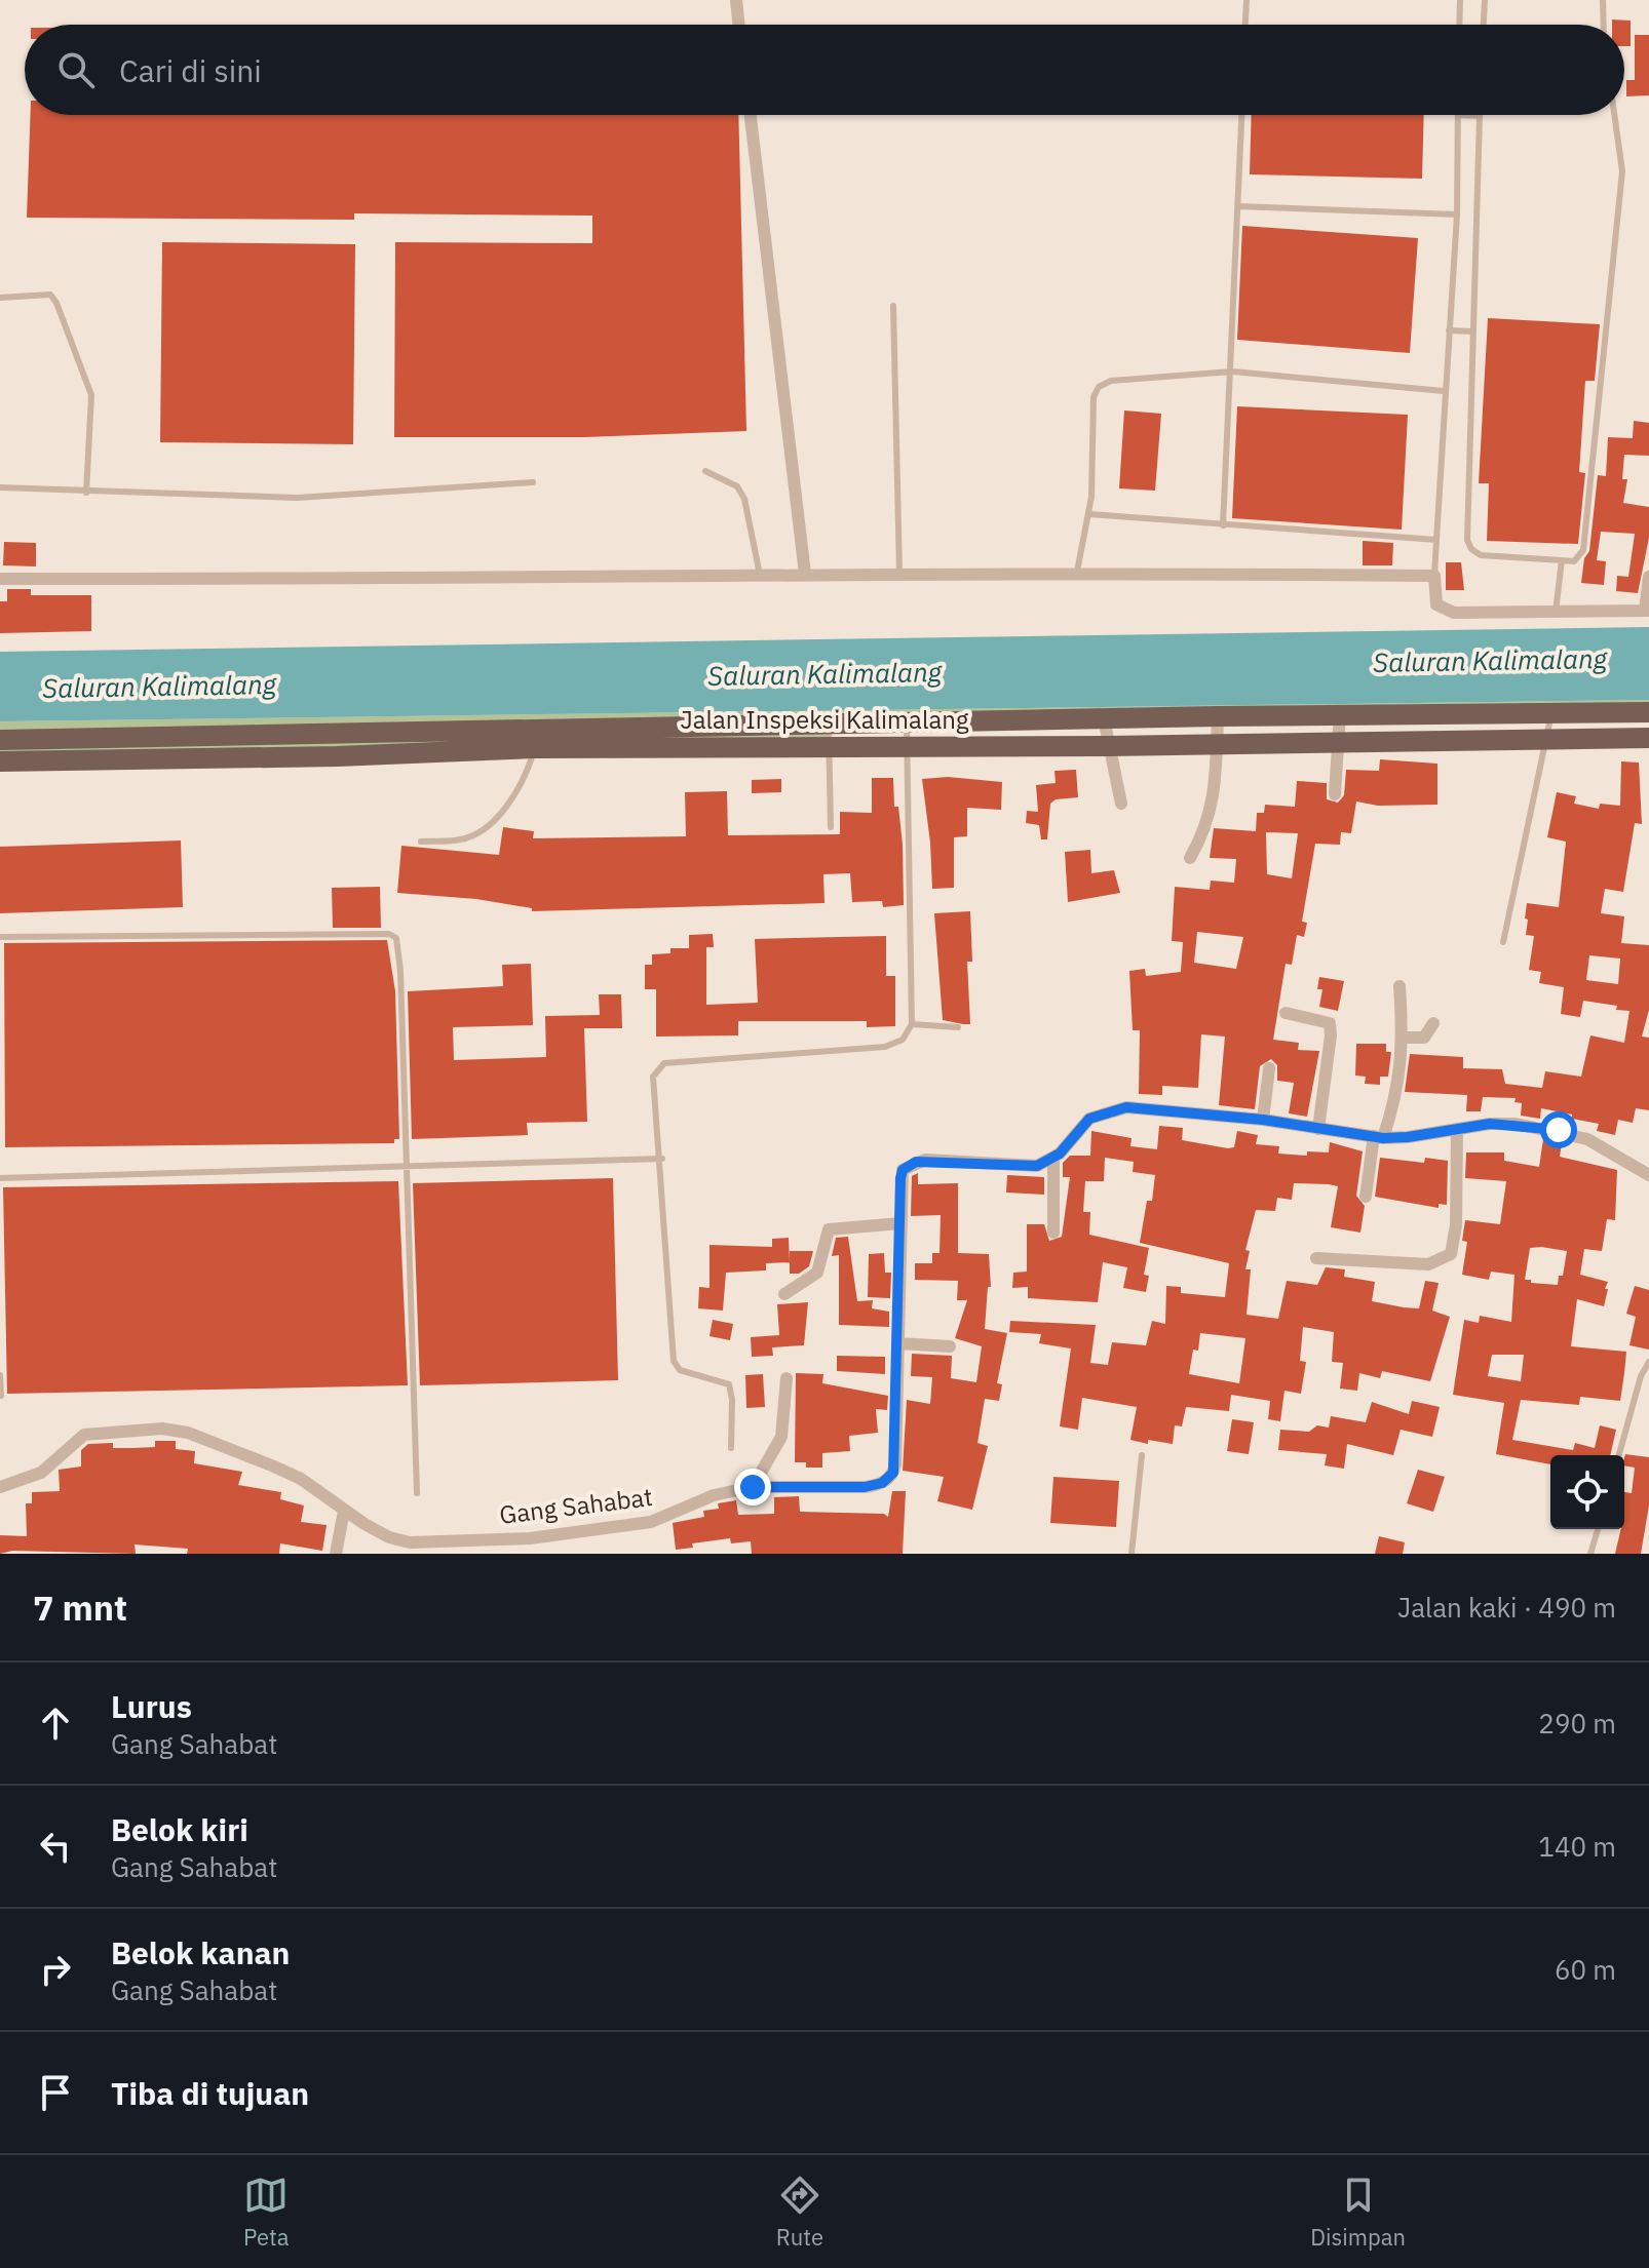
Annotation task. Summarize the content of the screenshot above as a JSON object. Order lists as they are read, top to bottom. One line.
{"streets":{"main road":["Jalan Inspeksi Kalimalang"],"street":["Gang Sahabat"]},"water":["Saluran Kalimalang"],"page":{"search":"Cari di sini","heading":["7 mnt","Jalan kaki · 490 m"],"list":[["Lurus","Gang Sahabat","290 m"],["Belok kiri","Gang Sahabat","140 m"],["Belok kanan","Gang Sahabat","60 m"],"Tiba di tujuan"],"nav":["Peta","Rute","Disimpan"]}}
